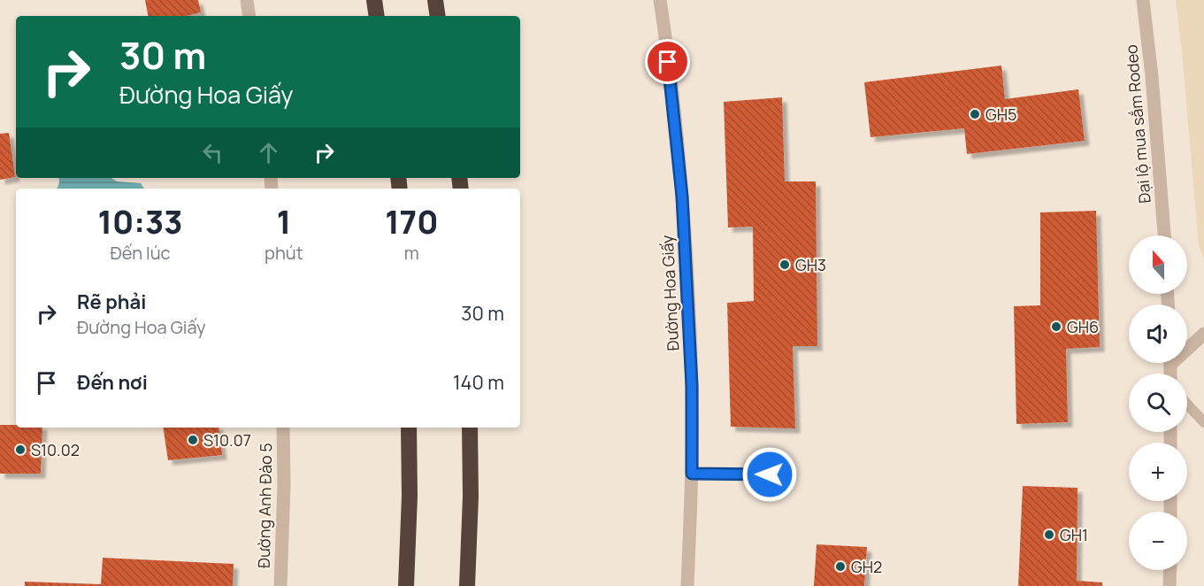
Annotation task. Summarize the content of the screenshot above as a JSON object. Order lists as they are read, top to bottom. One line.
{"streets":{"street":["Đại lộ mua sắm Rodeo","Đường Hoa Giấy","Đường Anh Đào 5"]},"places":["GH5","GH3","GH6","S10.07","S10.02","GH1","GH2"],"north":"top","page":{"turn":["30 m","Đường Hoa Giấy"],"eta":["10:33","Đến lúc","1","phút","170","m"],"map_buttons":["+","−"],"list":[{"name":"Rẽ phải","note":"Đường Hoa Giấy","value":"30 m"},{"name":"Đến nơi","value":"140 m"}]}}
